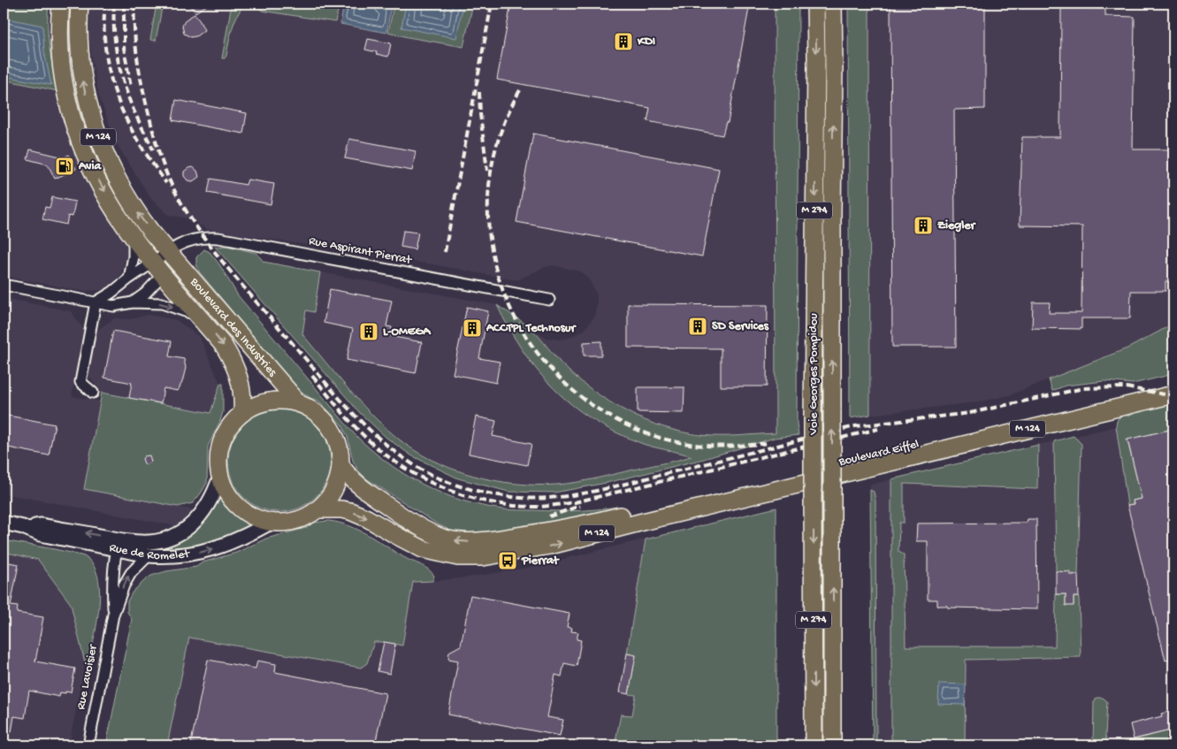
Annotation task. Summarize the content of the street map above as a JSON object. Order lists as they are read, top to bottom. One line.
{"streets":{"main road":["M 124","M 274","Boulevard des Industries","Voie Georges Pompidou","Boulevard Eiffel"],"street":["Rue Aspirant Pierrat","Rue de Romelet","Rue Lavoisier"]},"crossings":[["Rue Aspirant Pierrat","Boulevard des Industries"],["Boulevard des Industries","Boulevard Eiffel"],["Boulevard des Industries","Rue de Romelet"],["Boulevard Eiffel","Rue de Romelet"],["Rue de Romelet","Rue Lavoisier"]],"places":{"building":["KDI","Ziegler","SD Services","ACCTPL Technosur","L-OMEGA"],"fuel station":["Avia"],"bus stop":["Pierrat"]}}
